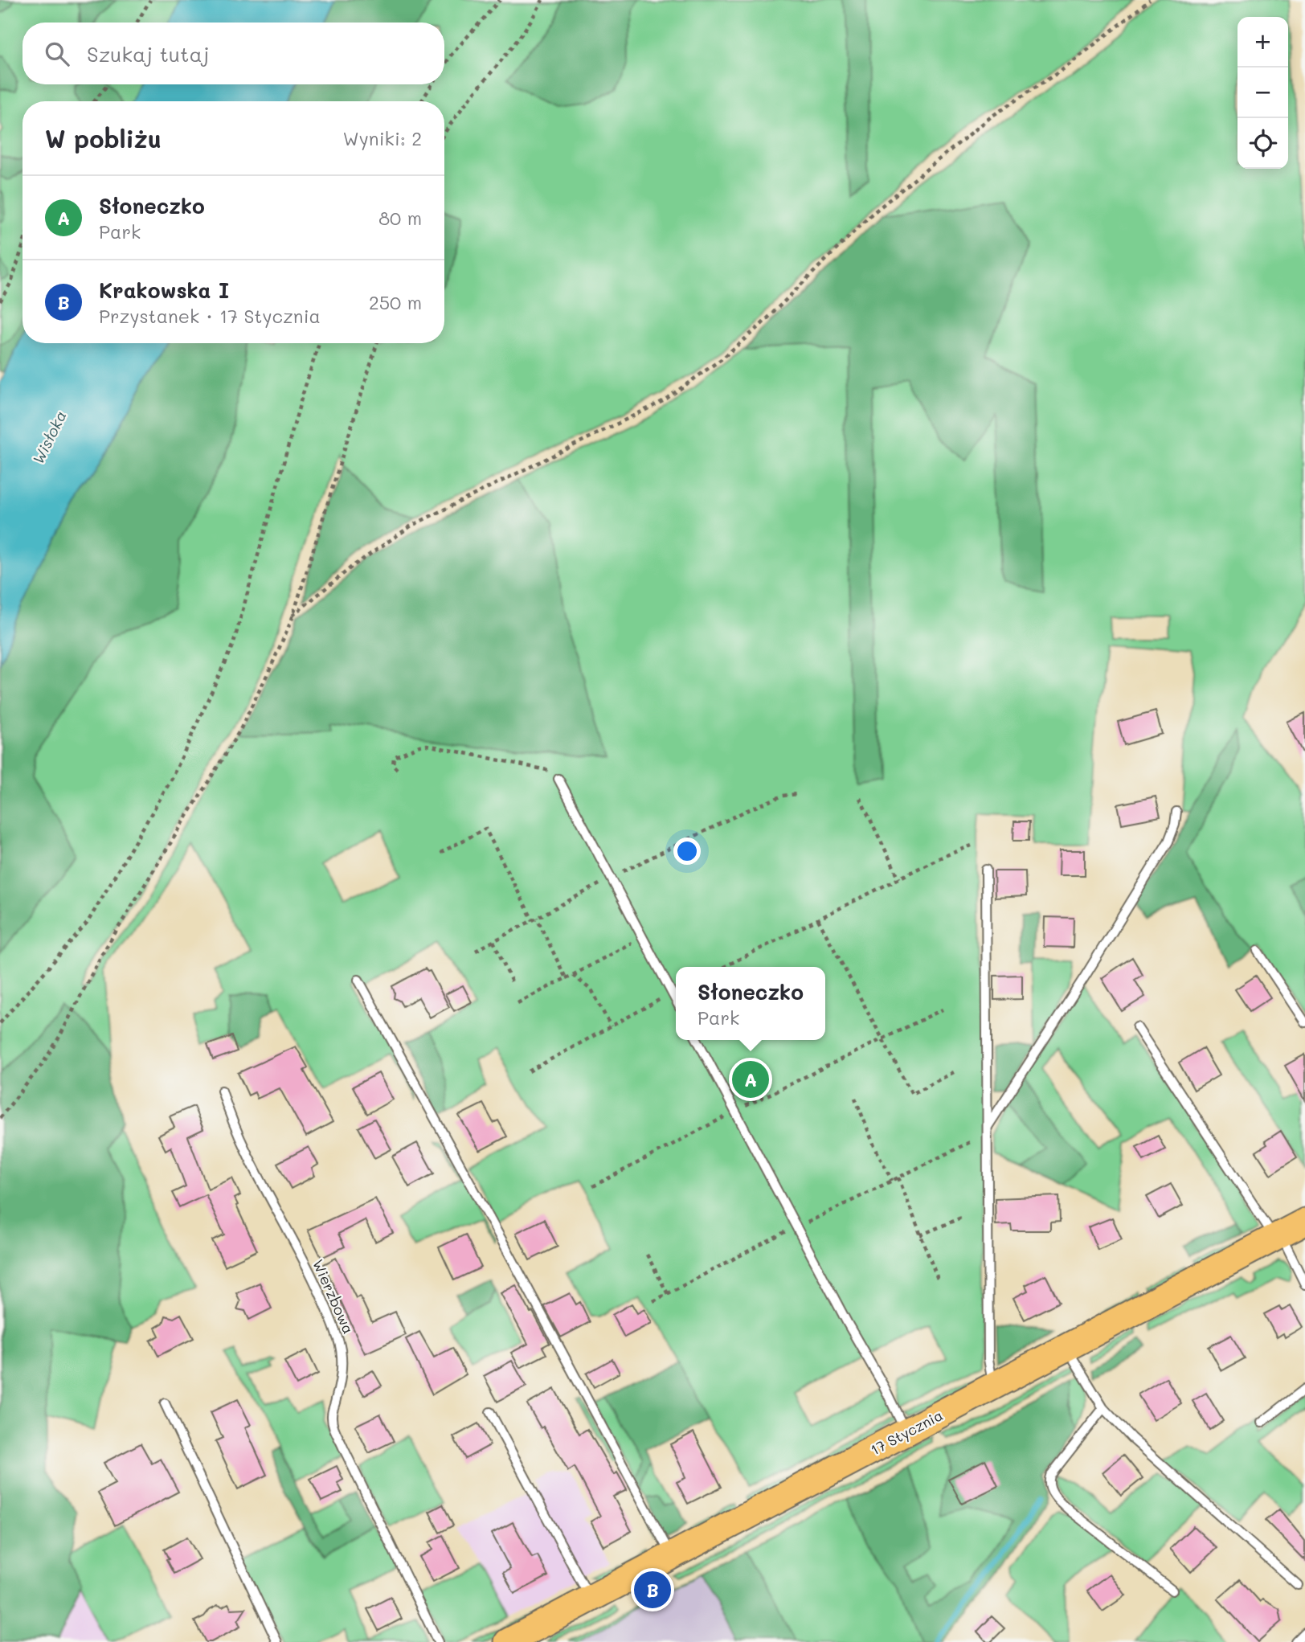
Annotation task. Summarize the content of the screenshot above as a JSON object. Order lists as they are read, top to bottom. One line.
{"streets":{"main road":["17 Stycznia"],"lane":["Wierzbowa"]},"water":["Wisłoka"],"page":{"map_buttons":["+","−"],"search":"Szukaj tutaj","heading":["W pobliżu","Wyniki: 2"],"list":[{"mark":"A","name":"Słoneczko","note":"Park","value":"80 m"},{"mark":"B","name":"Krakowska I","note":"Przystanek · 17 Stycznia","value":"250 m"}],"popup":["Słoneczko","Park"],"pins":["A","B"]}}
